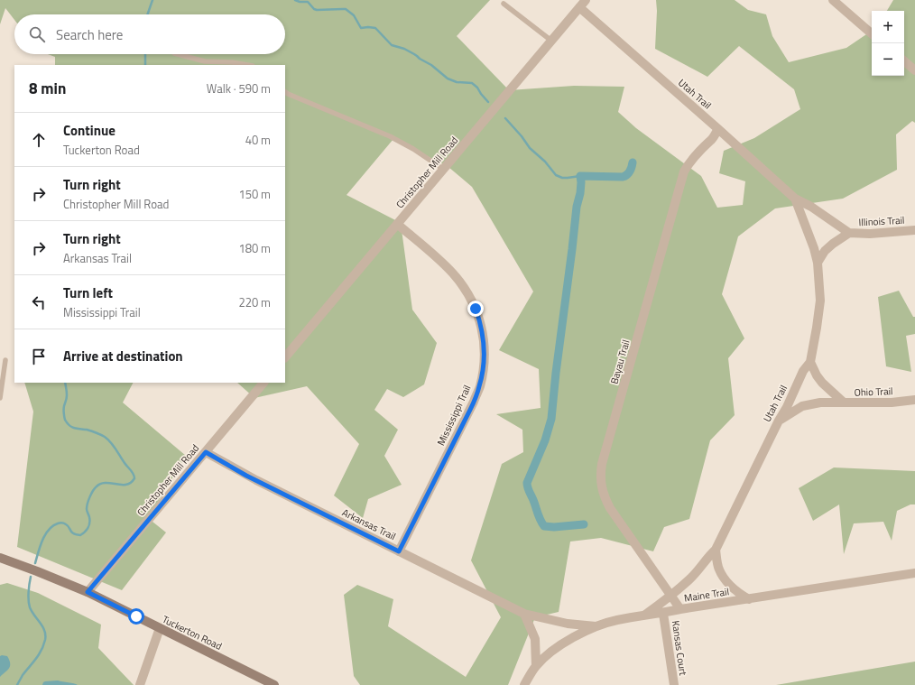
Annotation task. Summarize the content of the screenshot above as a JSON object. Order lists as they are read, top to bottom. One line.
{"streets":{"main road":["Tuckerton Road"],"street":["Utah Trail","Christopher Mill Road","Illinois Trail","Bayau Trail","Ohio Trail","Mississippi Trail","Arkansas Trail","Maine Trail","Kansas Court"]},"crossings":[["Utah Trail","Christopher Mill Road"],["Utah Trail","Illinois Trail"],["Utah Trail","Bayau Trail"],["Utah Trail","Ohio Trail"],["Utah Trail","Maine Trail"],["Christopher Mill Road","Mississippi Trail"],["Christopher Mill Road","Arkansas Trail"],["Christopher Mill Road","Tuckerton Road"],["Mississippi Trail","Arkansas Trail"],["Arkansas Trail","Maine Trail"],["Maine Trail","Kansas Court"]],"page":{"map_buttons":["+","−"],"search":"Search here","heading":["8 min","Walk · 590 m"],"list":[["Continue","Tuckerton Road","40 m"],["Turn right","Christopher Mill Road","150 m"],["Turn right","Arkansas Trail","180 m"],["Turn left","Mississippi Trail","220 m"],"Arrive at destination"]}}
